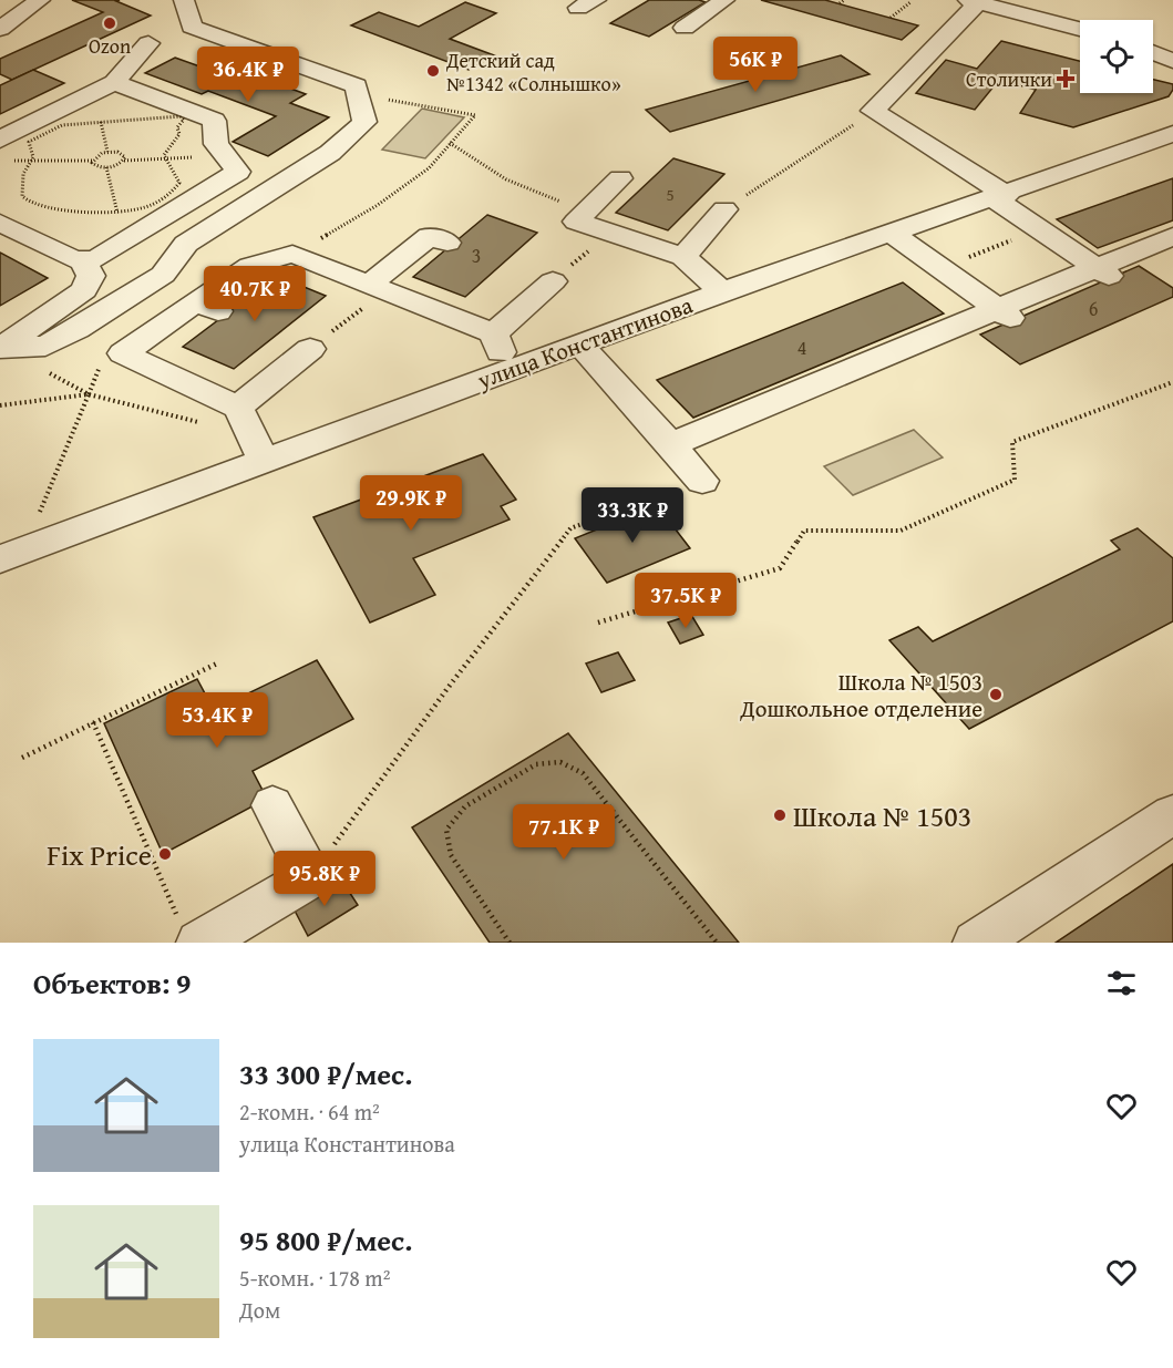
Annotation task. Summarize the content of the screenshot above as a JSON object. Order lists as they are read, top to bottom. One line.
{"streets":{"street":["улица Константинова"]},"places":{"other":["Ozon","Детский сад №1342 «Солнышко»","Школа № 1503 Дошкольное отделение","Школа № 1503","Fix Price"],"health":["Столички"]},"house_numbers":["5","3","6","4"],"page":{"price":["56K ₽","36.4K ₽","40.7K ₽","29.9K ₽","33.3K ₽","37.5K ₽","53.4K ₽","77.1K ₽","95.8K ₽"],"heading":"Объектов: 9","list":[{"name":"33 300 ₽/мес.","note":"2-комн. · 64 m² · улица Константинова"},{"name":"95 800 ₽/мес.","note":"5-комн. · 178 m² · Дом"}]}}
